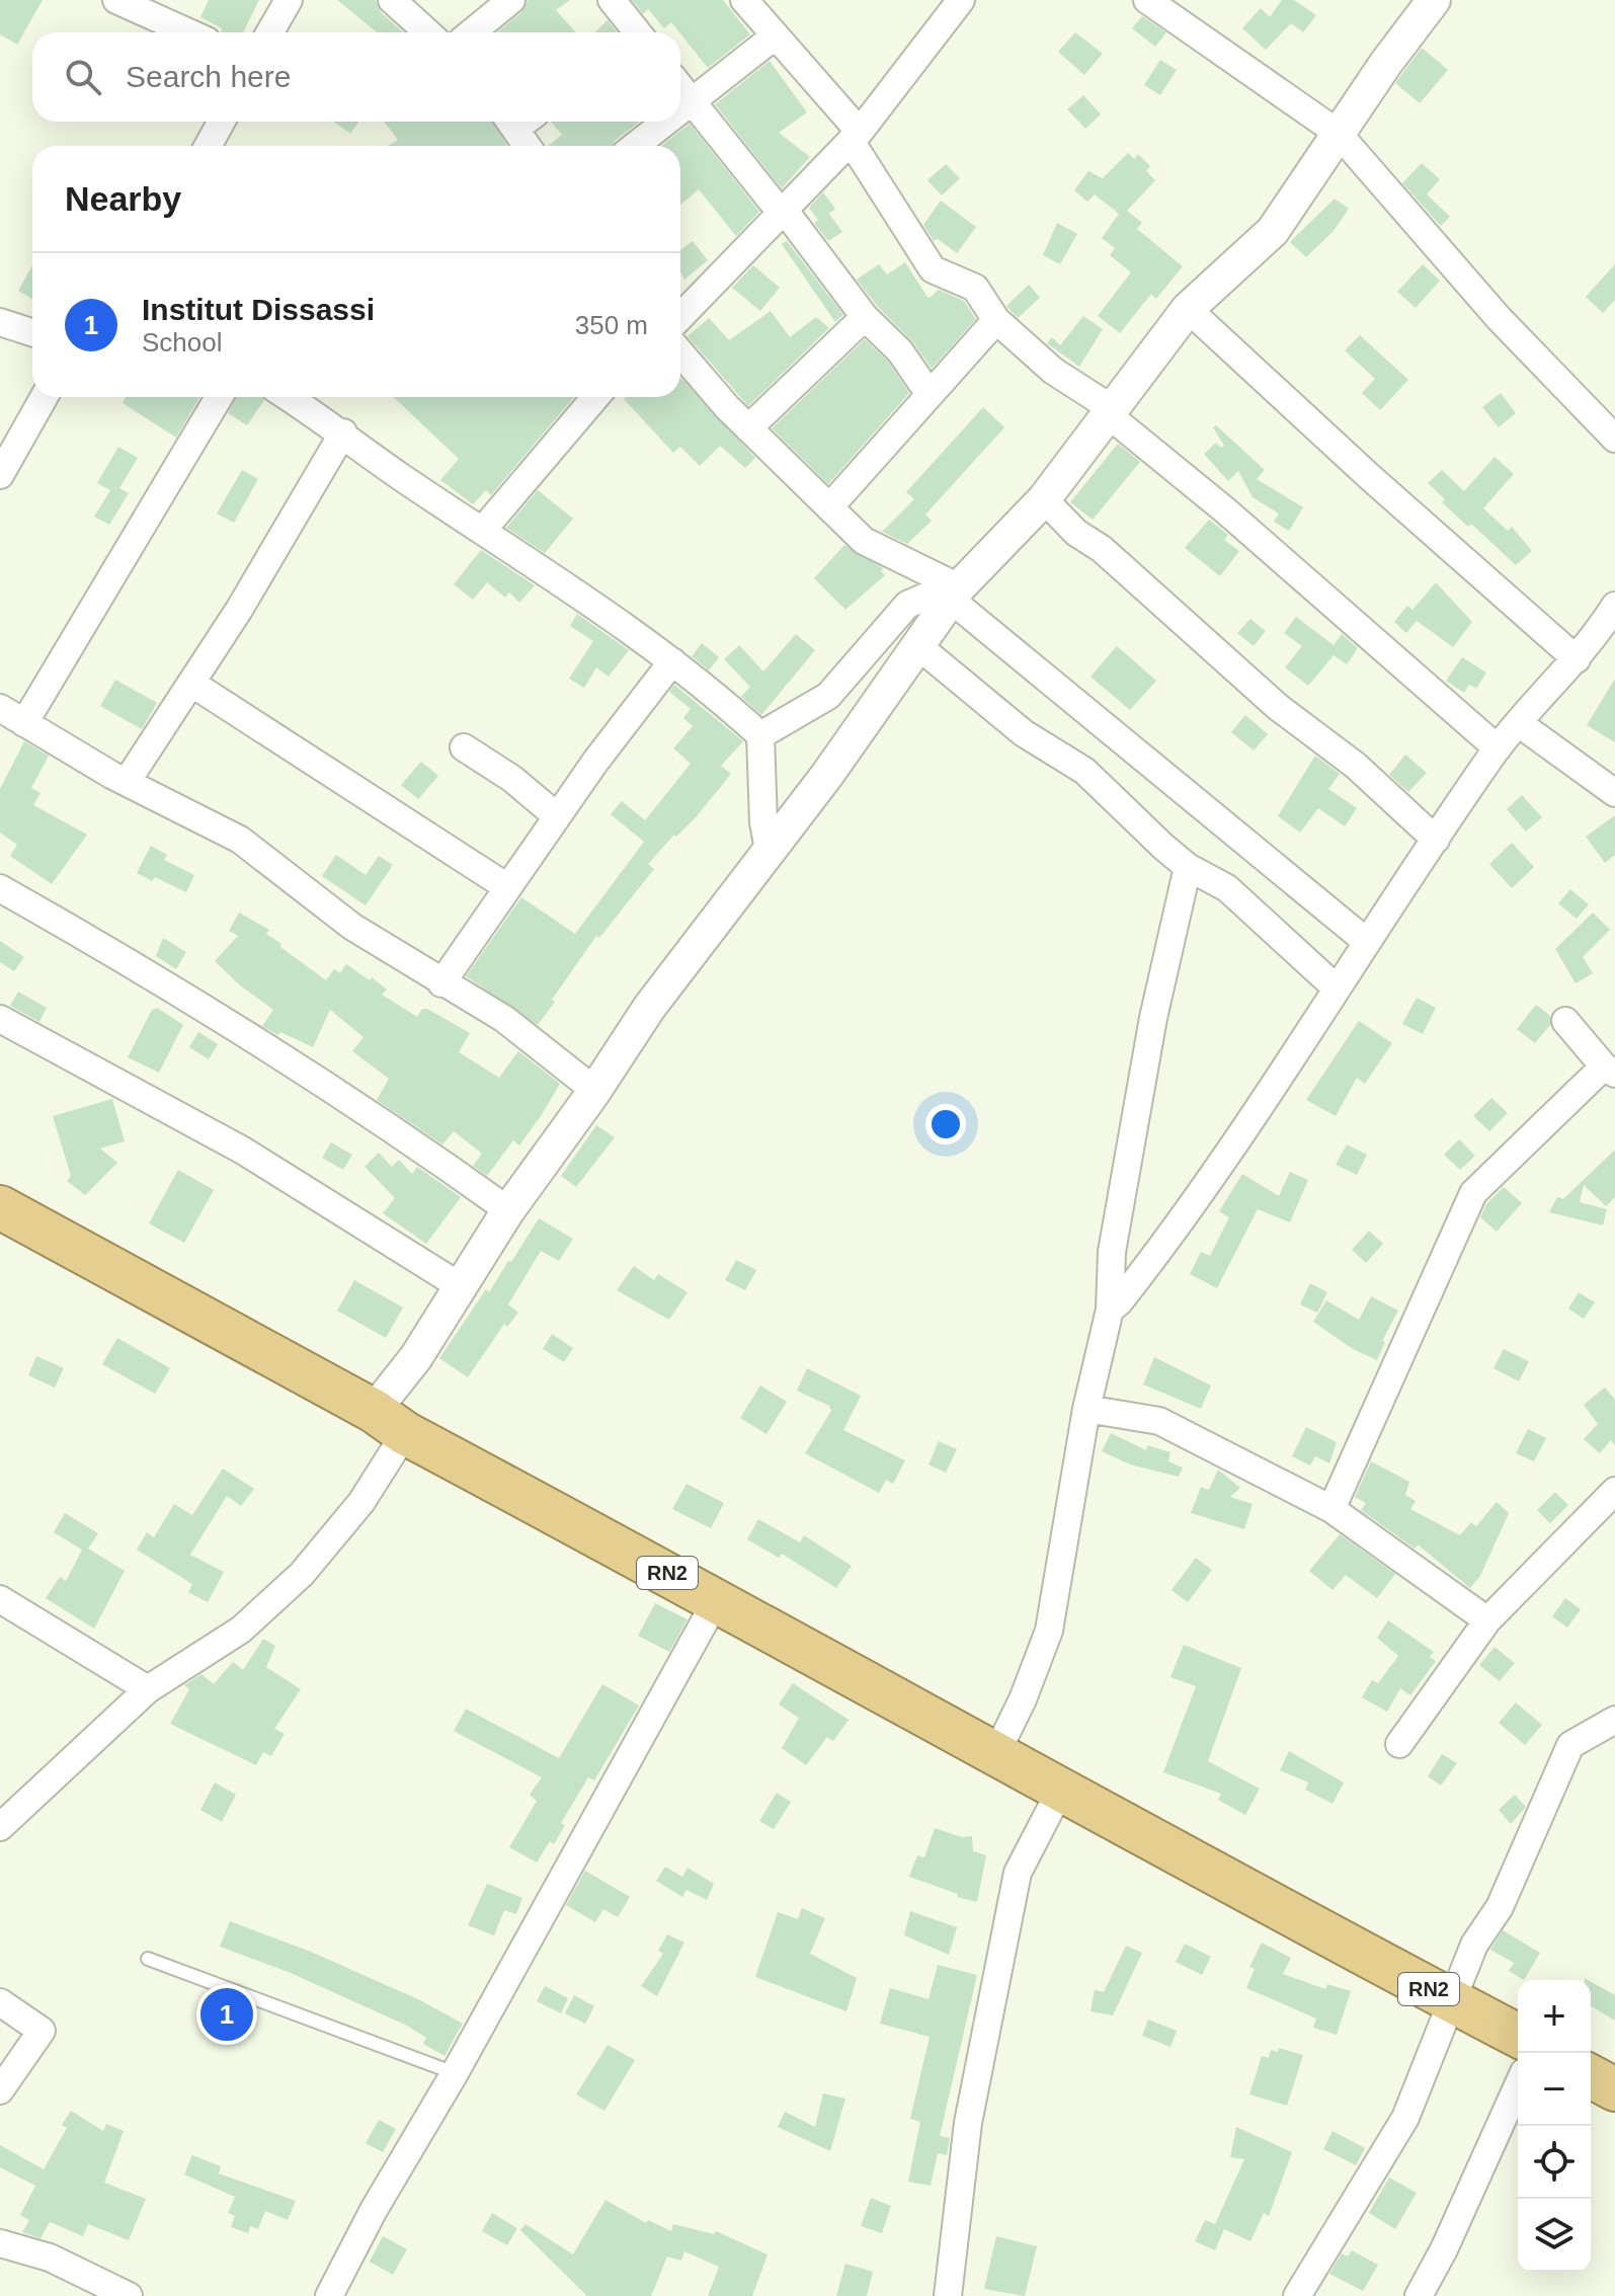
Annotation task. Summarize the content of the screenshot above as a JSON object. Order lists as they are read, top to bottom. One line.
{"streets":{"highway":["RN2"]},"page":{"search":"Search here","heading":"Nearby","list":[{"mark":"1","name":"Institut Dissassi","note":"School","value":"350 m"}],"map_buttons":["+","−"],"pins":"1"}}
